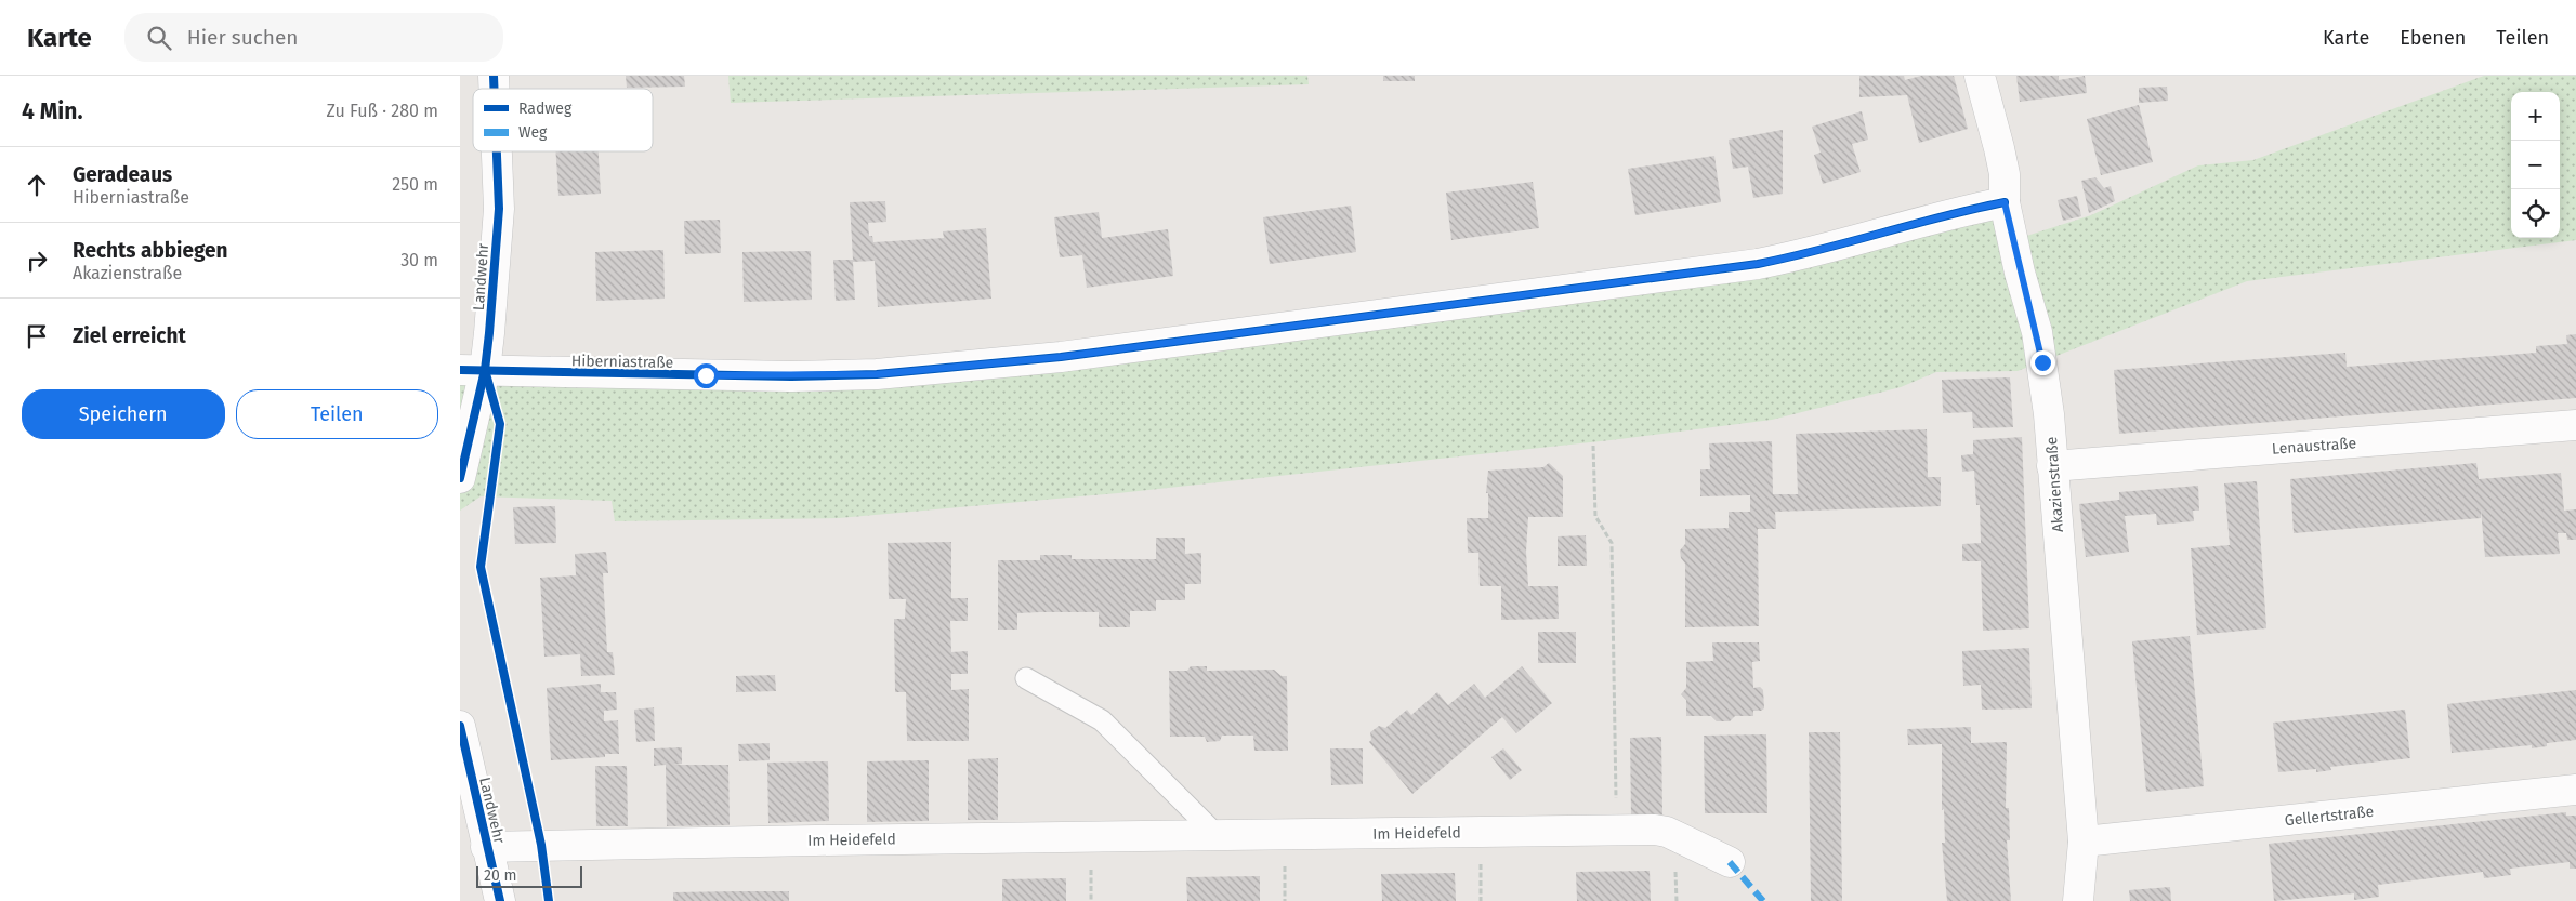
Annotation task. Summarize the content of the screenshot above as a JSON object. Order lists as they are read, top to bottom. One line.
{"streets":{"street":["Landwehr","Hiberniastraße","Lenaustraße","Akazienstraße","Gellertstraße","Im Heidefeld"]},"crossings":[["Landwehr","Hiberniastraße"],["Landwehr","Im Heidefeld"],["Hiberniastraße","Akazienstraße"],["Lenaustraße","Akazienstraße"],["Akazienstraße","Gellertstraße"]],"legend":["Radweg","Weg"],"scale_bar":"20 m","page":{"header":"Karte","search":"Hier suchen","nav":["Karte","Ebenen","Teilen"],"heading":["4 Min.","Zu Fuß · 280 m"],"map_buttons":["+","−"],"list":[["Geradeaus","Hiberniastraße","250 m"],["Rechts abbiegen","Akazienstraße","30 m"],"Ziel erreicht"],"buttons":["Speichern","Teilen"],"scale":"20 m"}}
